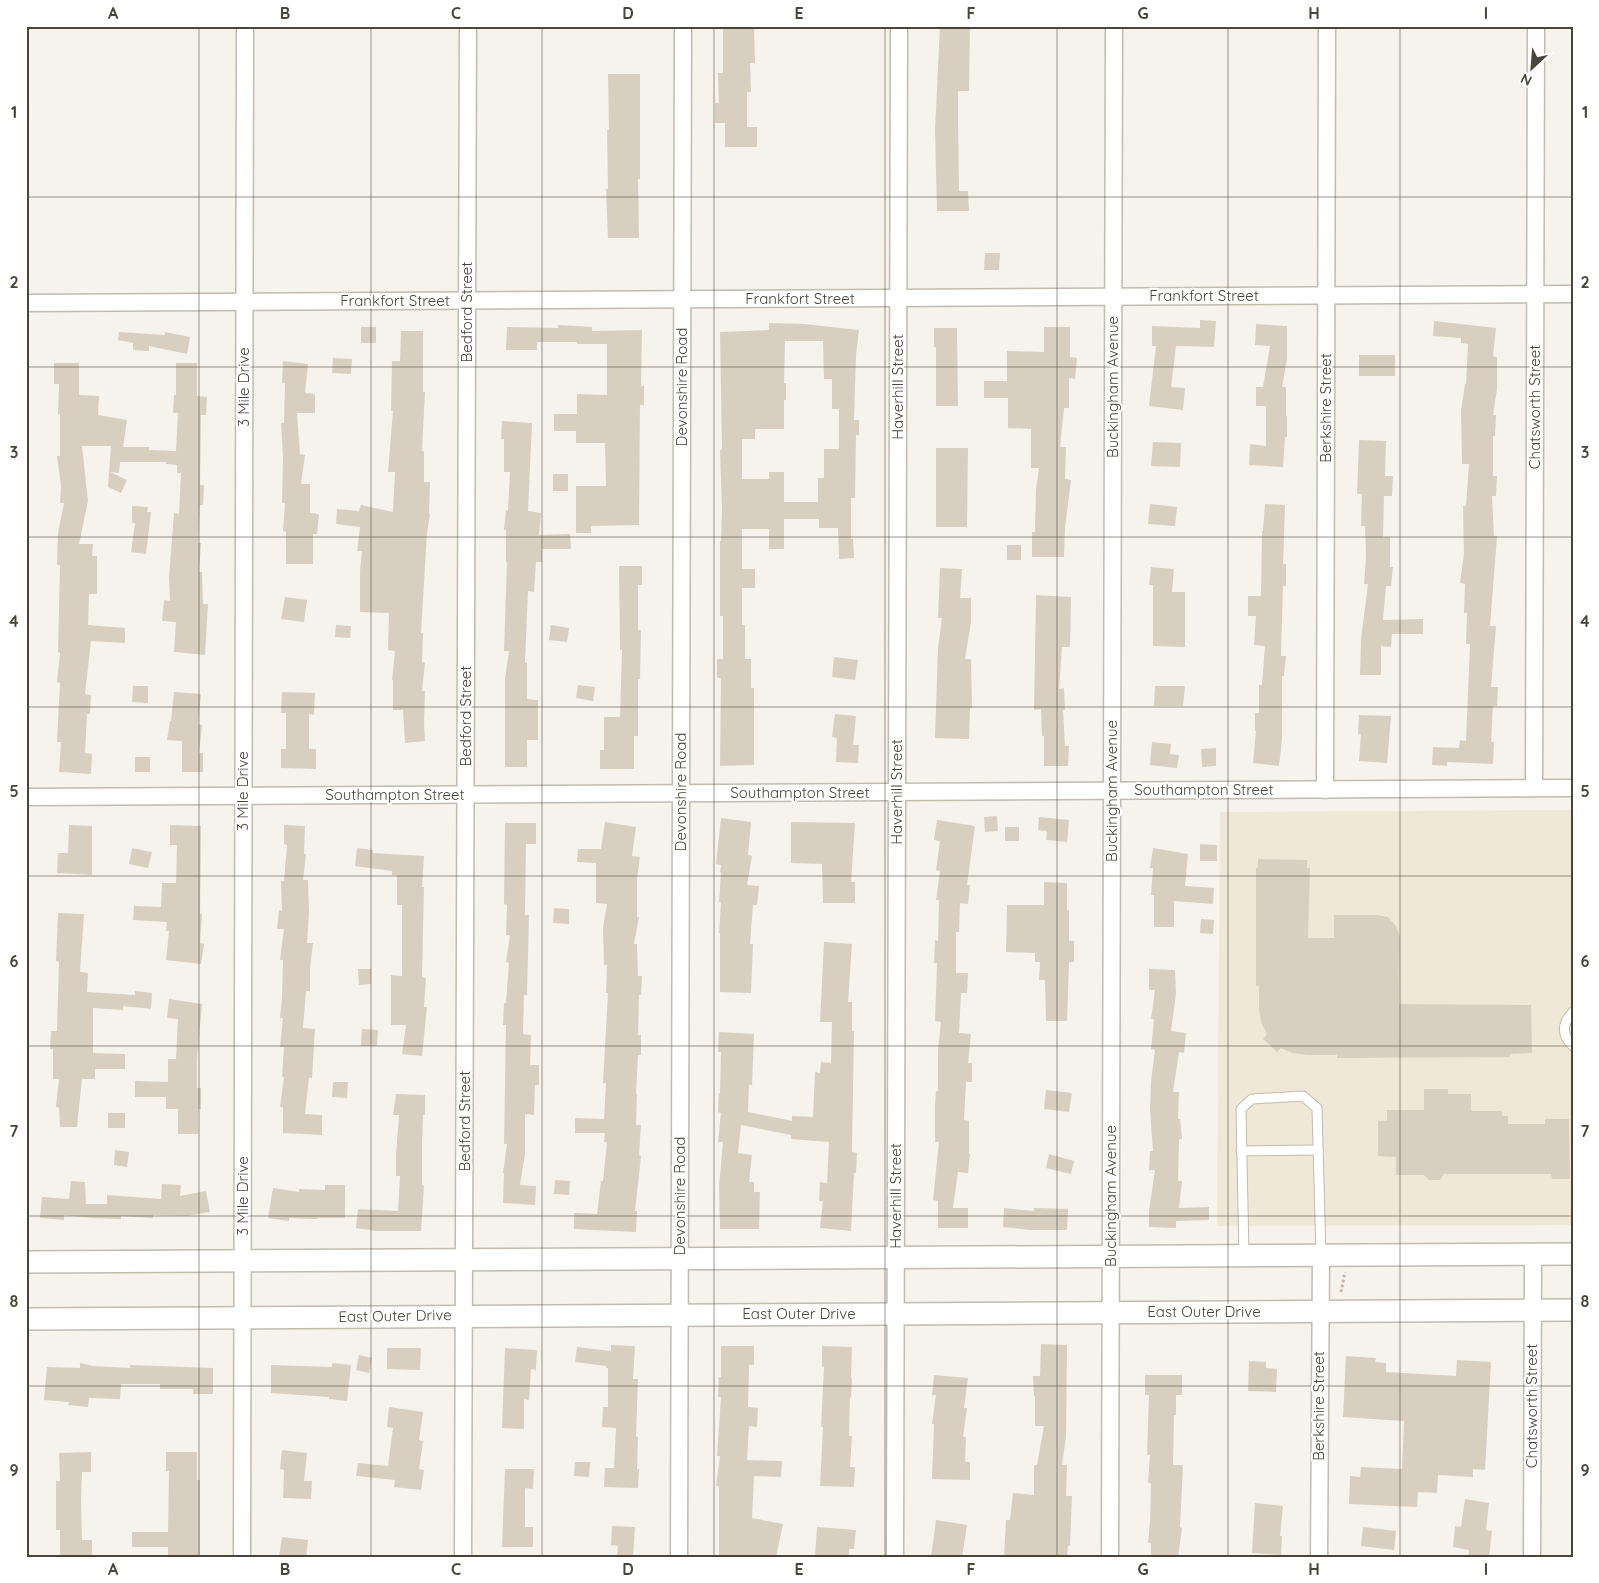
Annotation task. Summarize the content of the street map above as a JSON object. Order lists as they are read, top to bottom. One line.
{"streets":{"street":["Frankfort Street","Bedford Street","3 Mile Drive","Devonshire Road","Haverhill Street","Buckingham Avenue","Chatsworth Street","Berkshire Street","Southampton Street","East Outer Drive"]},"crossings":[["Frankfort Street","Bedford Street"],["Frankfort Street","3 Mile Drive"],["Frankfort Street","Devonshire Road"],["Frankfort Street","Haverhill Street"],["Frankfort Street","Buckingham Avenue"],["Frankfort Street","Chatsworth Street"],["Frankfort Street","Berkshire Street"],["Bedford Street","Southampton Street"],["Bedford Street","East Outer Drive"],["3 Mile Drive","Southampton Street"],["3 Mile Drive","East Outer Drive"],["Devonshire Road","Southampton Street"],["Devonshire Road","East Outer Drive"],["Haverhill Street","Southampton Street"],["Haverhill Street","East Outer Drive"],["Buckingham Avenue","Southampton Street"],["Buckingham Avenue","East Outer Drive"],["Chatsworth Street","Southampton Street"],["Chatsworth Street","East Outer Drive"],["Berkshire Street","Southampton Street"],["Berkshire Street","East Outer Drive"]],"north":"bottom left","grid":{"columns":["A","B","C","D","E","F","G","H","I"],"rows":["1","2","3","4","5","6","7","8","9"]}}
